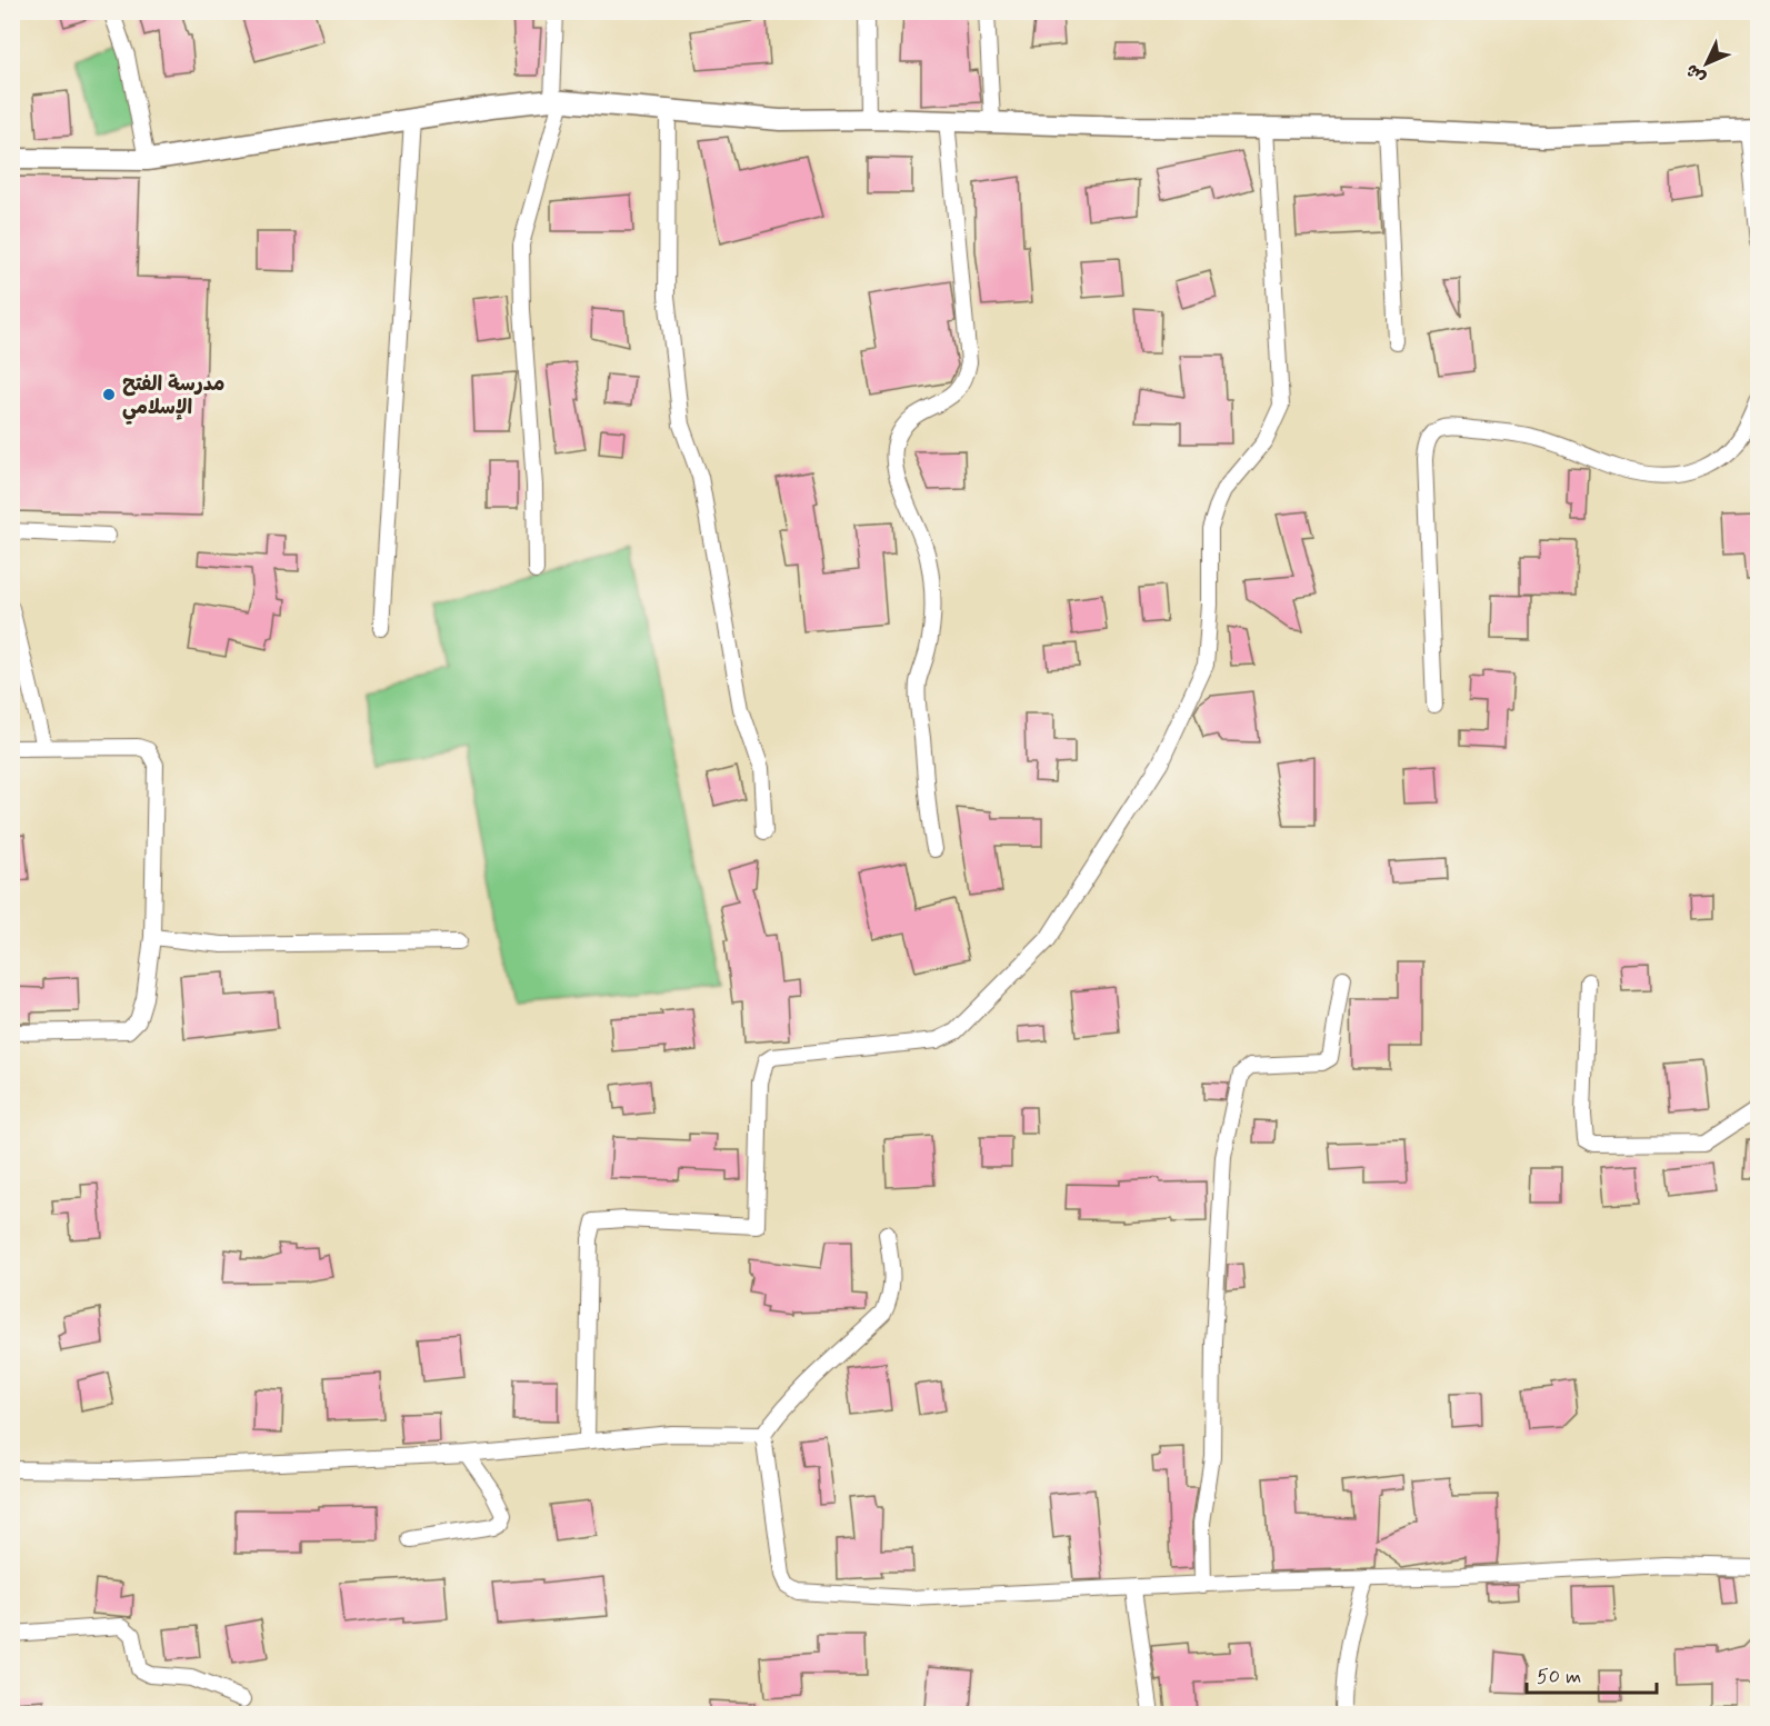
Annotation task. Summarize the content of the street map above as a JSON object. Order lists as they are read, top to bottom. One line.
{"places":["مدرسة الفتح الإسلامي"],"scale_bar":"50 m","north":"bottom left"}
